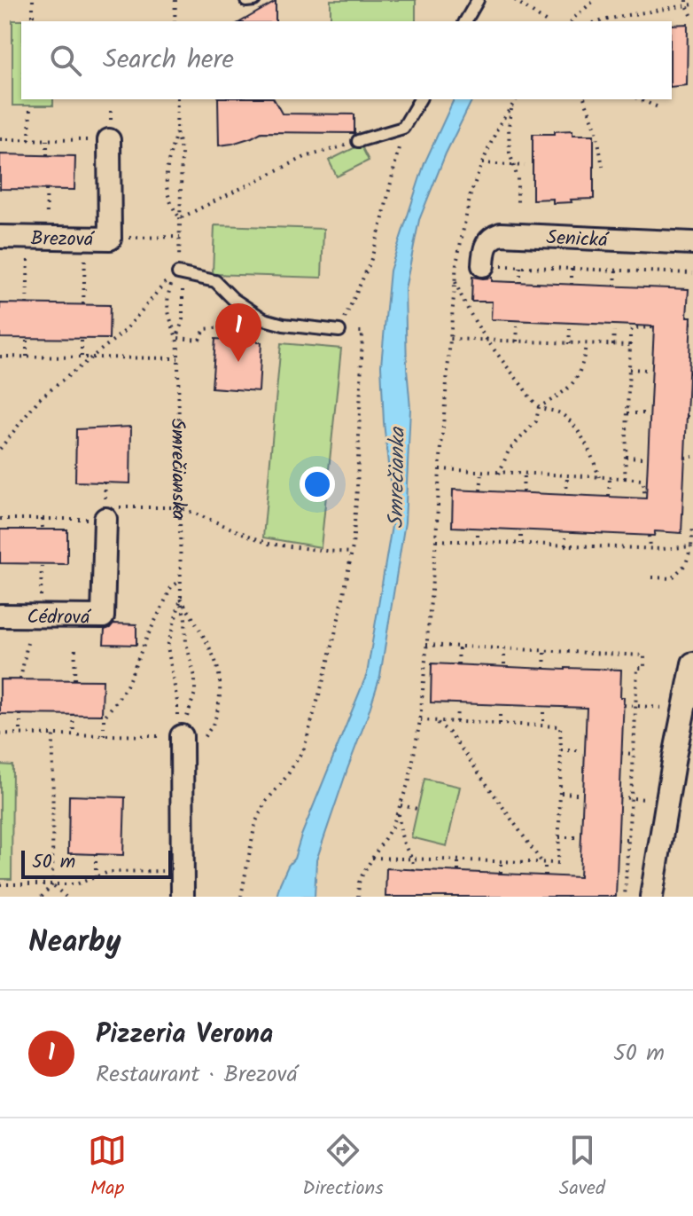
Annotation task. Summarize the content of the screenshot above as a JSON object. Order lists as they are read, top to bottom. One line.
{"streets":{"street":["Brezová","Senická","Cédrová"],"path":["Smrečianska"]},"water":["Smrečianka"],"scale_bar":"50 m","page":{"search":"Search here","pins":"1","scale":"50 m","heading":"Nearby","list":[{"mark":"1","name":"Pizzeria Verona","note":"Restaurant · Brezová","value":"50 m"}],"nav":["Map","Directions","Saved"]}}
